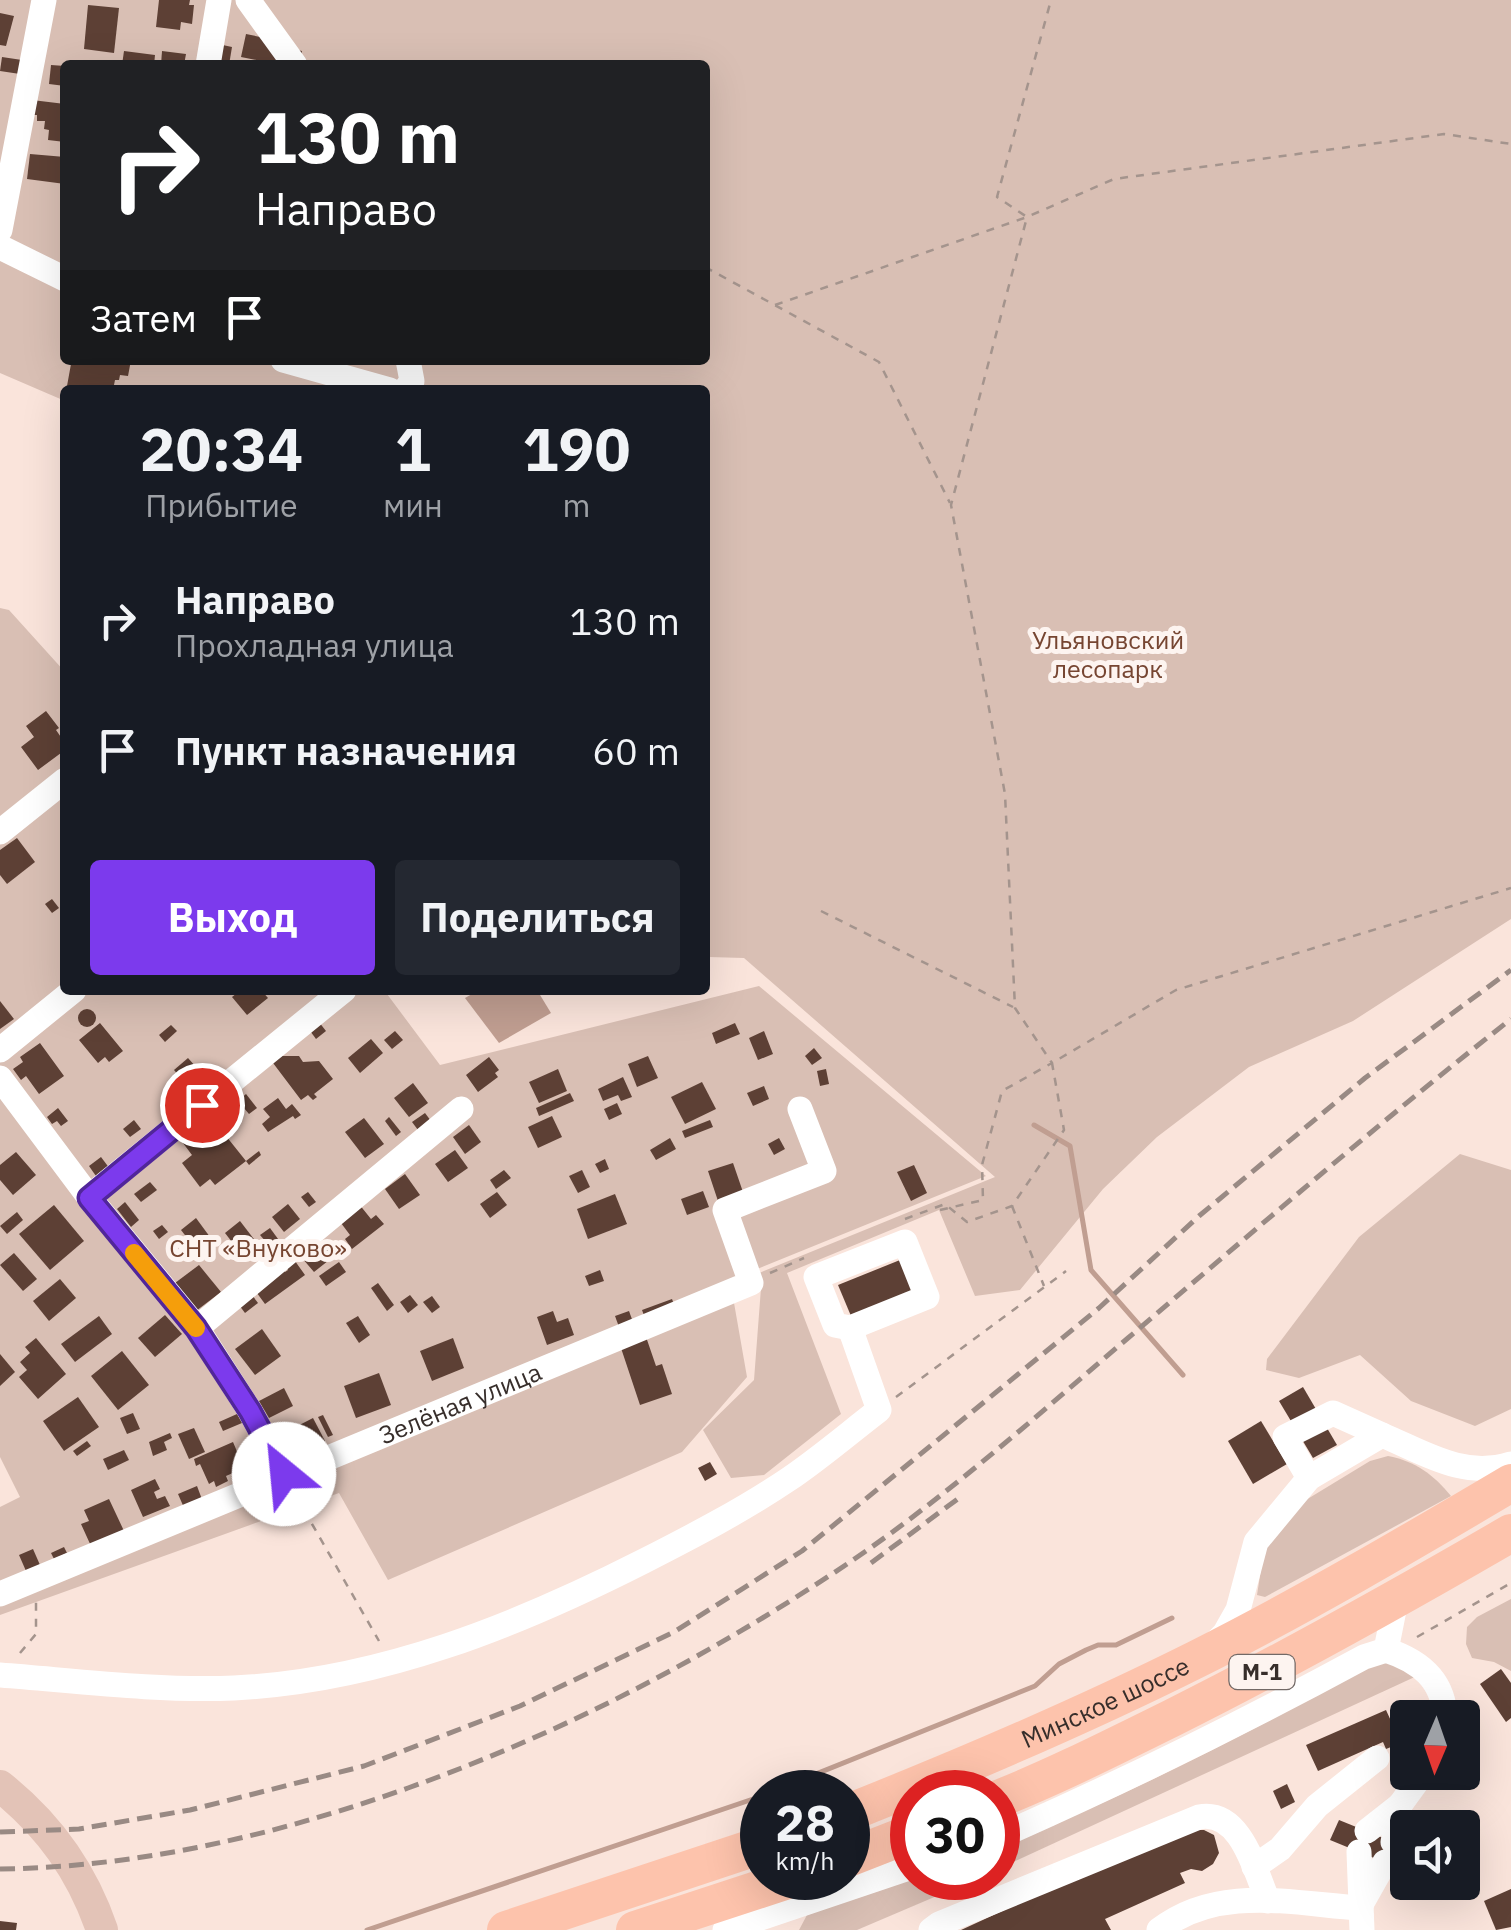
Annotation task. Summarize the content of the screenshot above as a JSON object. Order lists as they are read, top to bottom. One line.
{"streets":{"highway":["М-1","Минское шоссе"],"street":["Зелёная улица"]},"parks":["Ульяновский лесопарк","СНТ «Внуково»"],"north":"bottom","page":{"turn":["130 m","Направо"],"then":"Затем","eta":["20:34","Прибытие","1","мин","190","m"],"list":[{"name":"Направо","note":"Прохладная улица","value":"130 m"},{"name":"Пункт назначения","value":"60 m"}],"buttons":["Выход","Поделиться"],"speed":"28 km/h","limit":"30"}}
